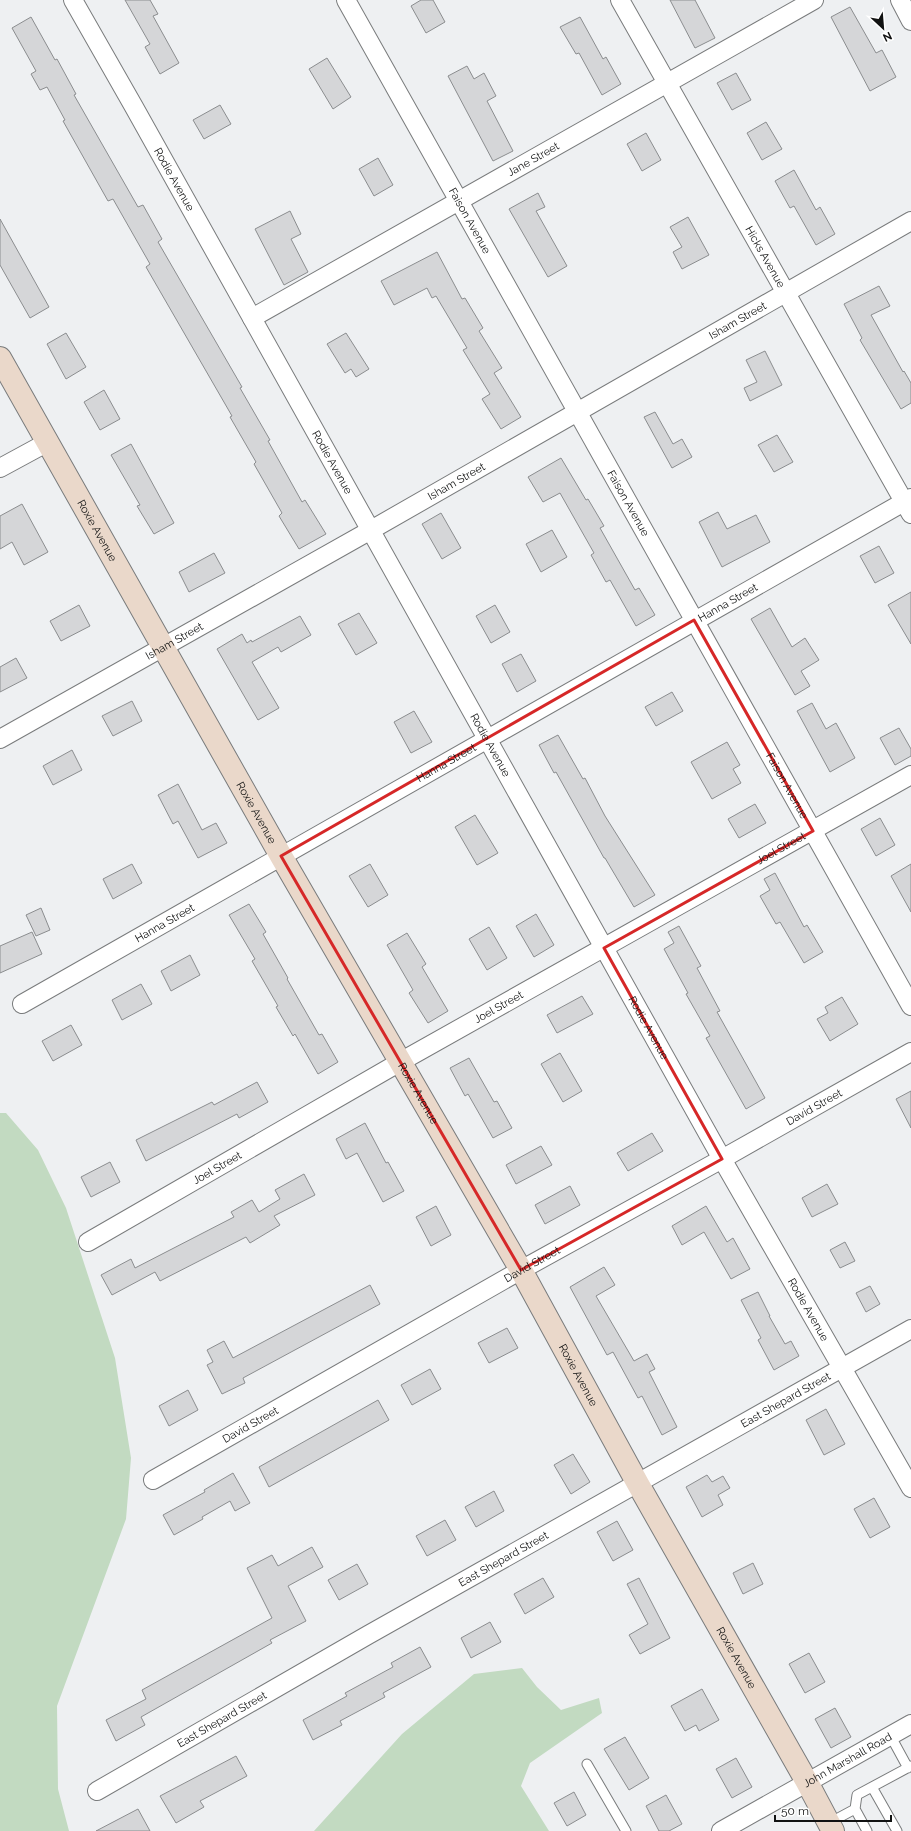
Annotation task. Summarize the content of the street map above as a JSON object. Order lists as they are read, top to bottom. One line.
{"streets":{"street":["Jane Street","Rodie Avenue","Faison Avenue","Hicks Avenue","Isham Street","Roxie Avenue","Hanna Street","Joel Street","David Street","East Shepard Street","John Marshall Road"]},"crossings":[["Jane Street","Rodie Avenue"],["Jane Street","Faison Avenue"],["Jane Street","Hicks Avenue"],["Rodie Avenue","Isham Street"],["Rodie Avenue","Hanna Street"],["Rodie Avenue","Joel Street"],["Rodie Avenue","David Street"],["Rodie Avenue","East Shepard Street"],["Faison Avenue","Isham Street"],["Faison Avenue","Hanna Street"],["Faison Avenue","Joel Street"],["Hicks Avenue","Isham Street"],["Hicks Avenue","Hanna Street"],["Isham Street","Roxie Avenue"],["Roxie Avenue","Hanna Street"],["Roxie Avenue","Joel Street"],["Roxie Avenue","David Street"],["Roxie Avenue","East Shepard Street"],["Roxie Avenue","John Marshall Road"]],"scale_bar":"50 m","north":"bottom right"}
